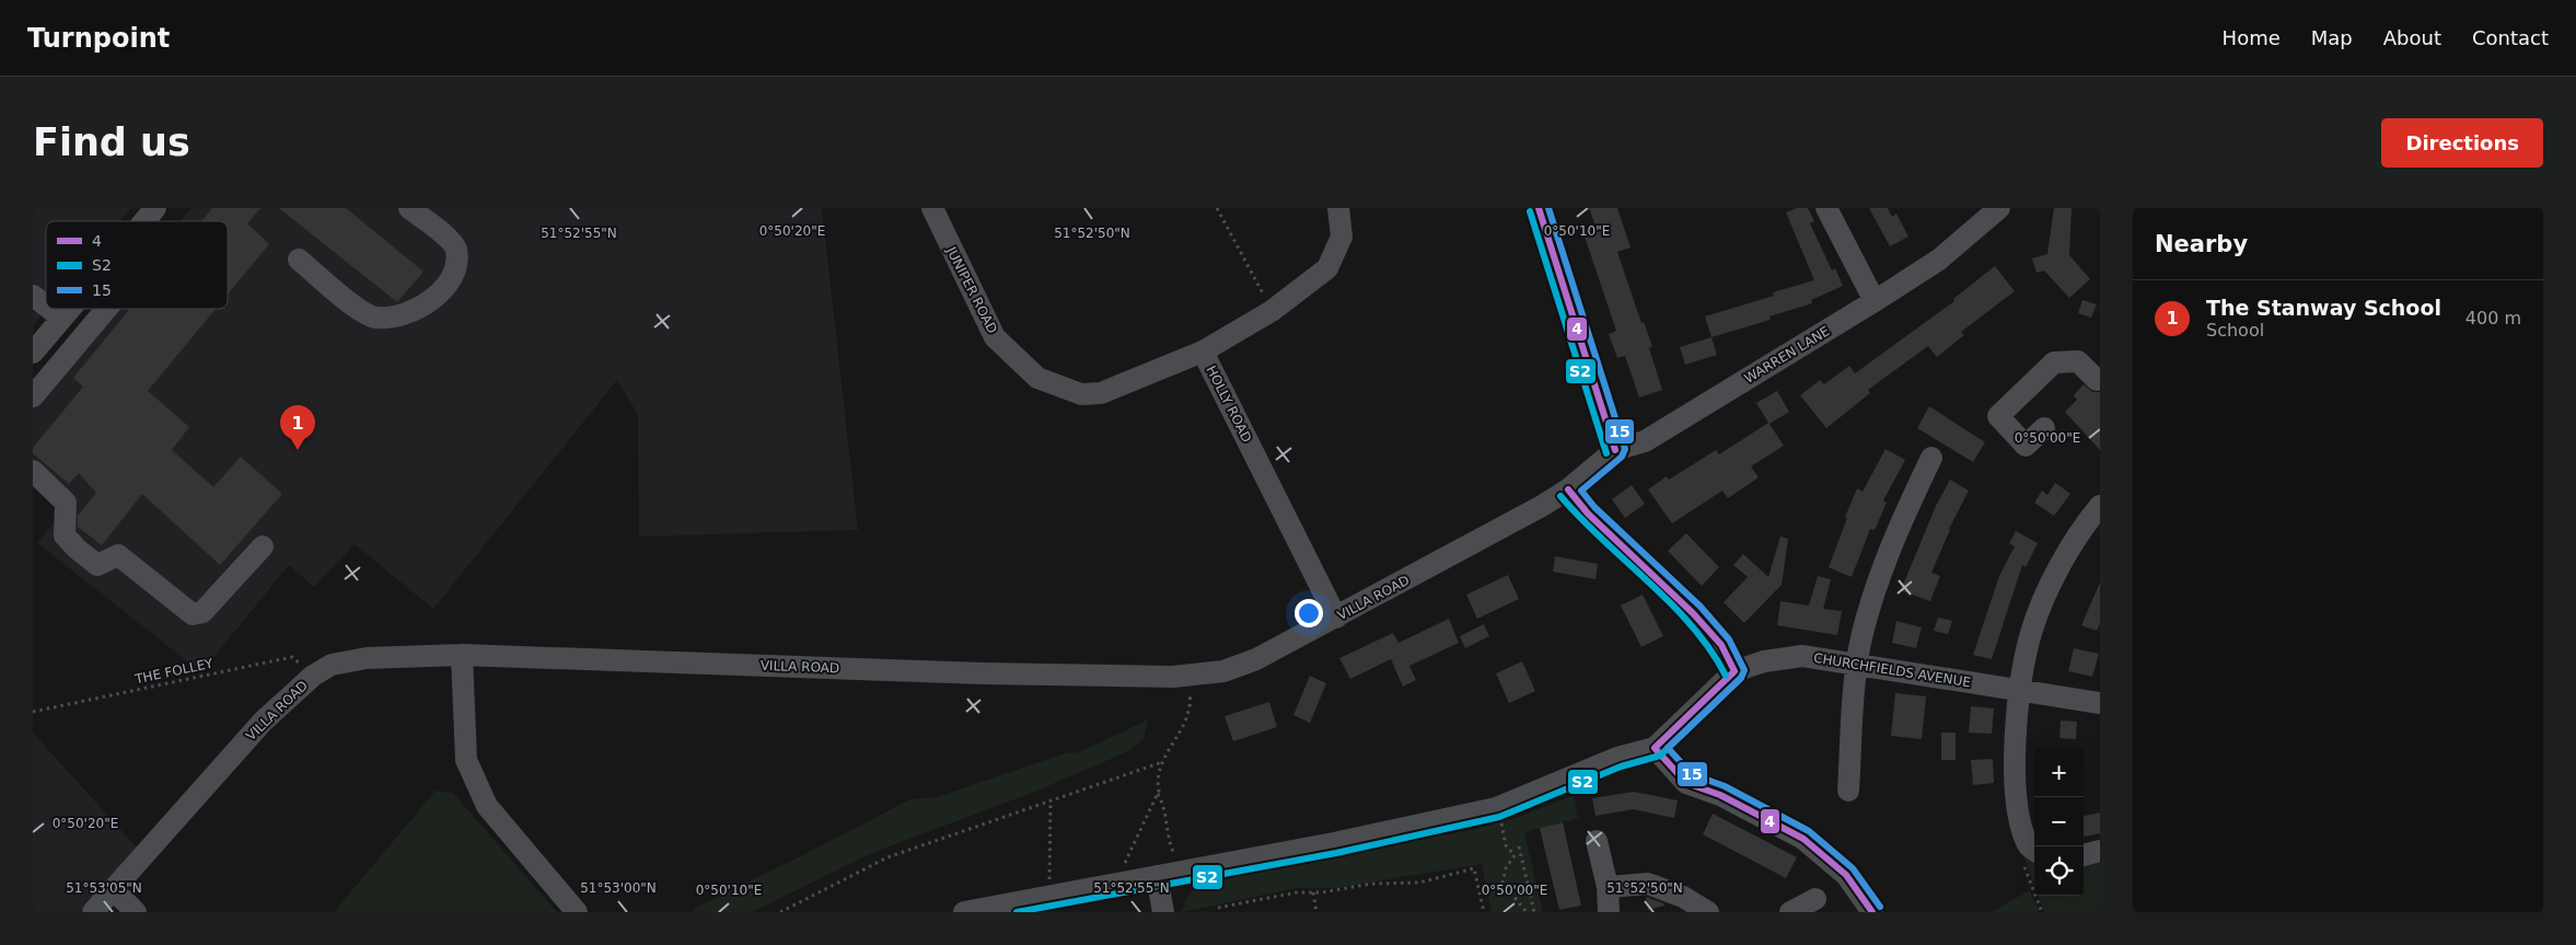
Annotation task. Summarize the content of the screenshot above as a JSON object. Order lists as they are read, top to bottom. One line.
{"streets":{"street":["JUNIPER ROAD","WARREN LANE","HOLLY ROAD","VILLA ROAD","CHURCHFIELDS AVENUE"],"path":["THE FOLLEY"]},"crossings":[["JUNIPER ROAD","HOLLY ROAD"],["WARREN LANE","VILLA ROAD"],["HOLLY ROAD","VILLA ROAD"],["VILLA ROAD","THE FOLLEY"]],"lines":["transit line 4","transit line 15","transit line S2"],"legend":["4","S2","15"],"page":{"header":"Turnpoint","nav":["Home","Map","About","Contact"],"buttons":"Directions","title":"Find us","heading":"Nearby","list":[{"mark":"1","name":"The Stanway School","note":"School","value":"400 m"}],"pins":"1","map_buttons":["+","−"]},"coordinates":["0°50'20\"E","0°50'10\"E","51°52'55\"N","51°52'50\"N","0°50'00\"E","51°53'05\"N","51°53'00\"N"]}
